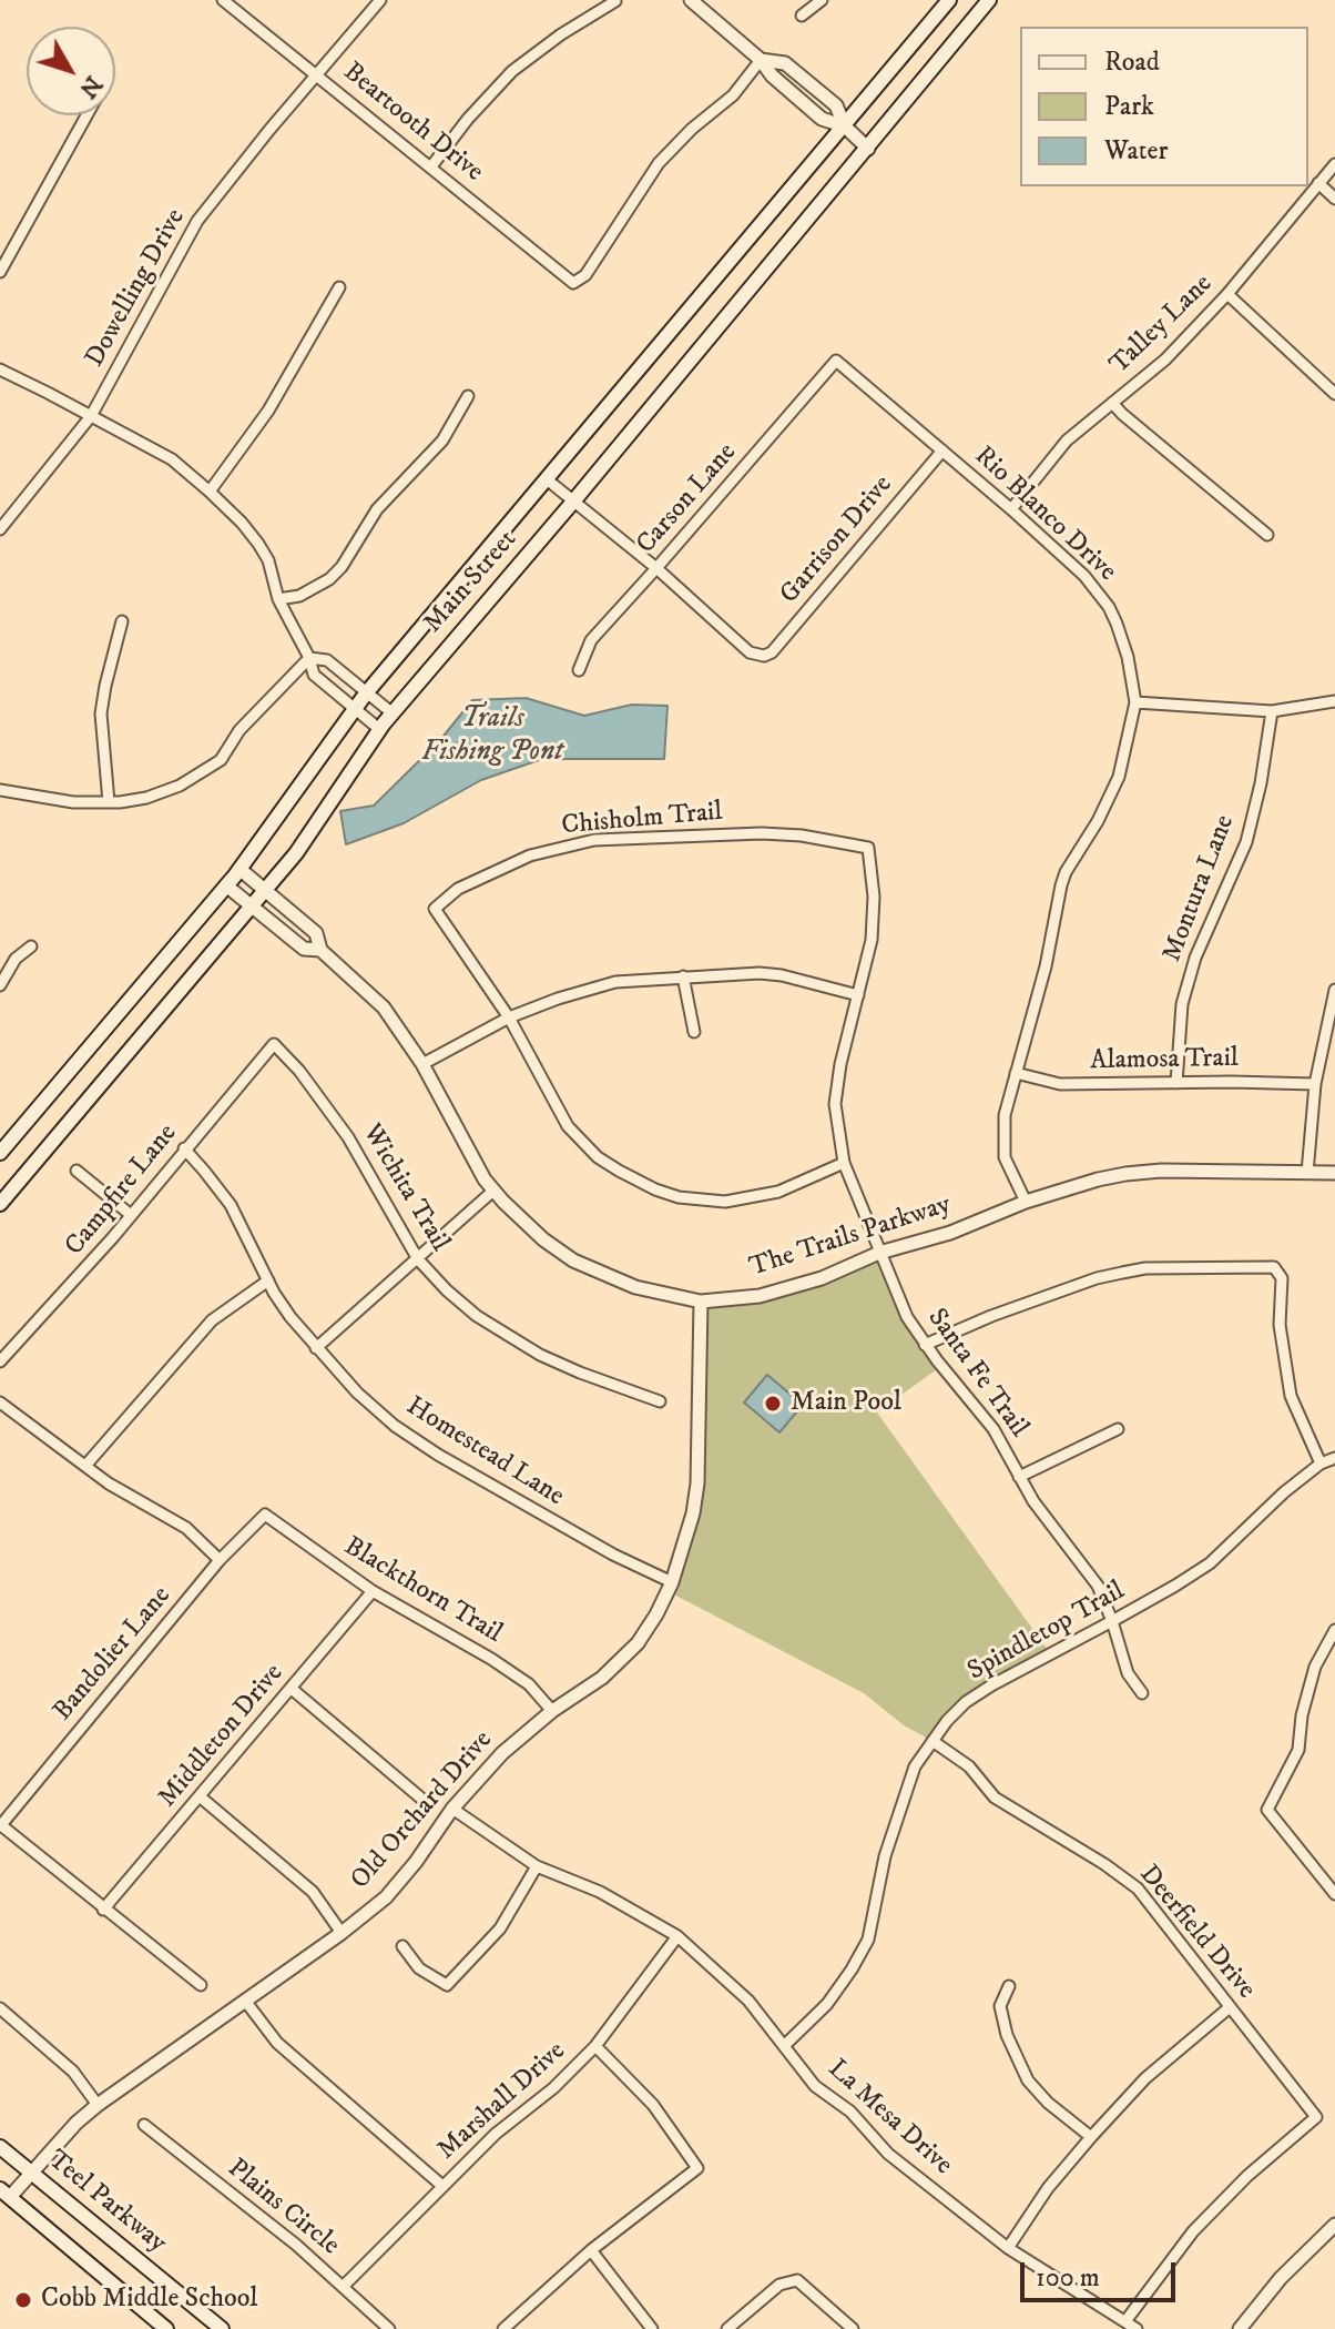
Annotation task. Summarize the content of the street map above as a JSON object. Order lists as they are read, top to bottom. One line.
{"streets":{"main road":["Main Street","Teel Parkway"],"street":["Beartooth Drive","Dowelling Drive","Talley Lane","Carson Lane","Rio Blanco Drive","Garrison Drive","Chisholm Trail","Montura Lane","Alamosa Trail","Wichita Trail","Campfire Lane","The Trails Parkway","Santa Fe Trail","Homestead Lane","Blackthorn Trail","Spindletop Trail","Bandolier Lane","Middleton Drive","Old Orchard Drive","Deerfield Drive","Marshall Drive","La Mesa Drive","Plains Circle"]},"crossings":[["Beartooth Drive","Dowelling Drive"],["Talley Lane","Rio Blanco Drive"],["Carson Lane","Rio Blanco Drive"],["Carson Lane","Garrison Drive"],["Rio Blanco Drive","Garrison Drive"],["Rio Blanco Drive","Alamosa Trail"],["Rio Blanco Drive","The Trails Parkway"],["Main Street","The Trails Parkway"],["Chisholm Trail","Santa Fe Trail"],["Montura Lane","Alamosa Trail"],["Wichita Trail","Campfire Lane"],["Campfire Lane","Homestead Lane"],["The Trails Parkway","Santa Fe Trail"],["The Trails Parkway","Old Orchard Drive"],["Santa Fe Trail","Spindletop Trail"],["Homestead Lane","Old Orchard Drive"],["Blackthorn Trail","Bandolier Lane"],["Blackthorn Trail","Middleton Drive"],["Blackthorn Trail","Old Orchard Drive"],["Spindletop Trail","Deerfield Drive"],["Spindletop Trail","La Mesa Drive"],["Old Orchard Drive","La Mesa Drive"],["Old Orchard Drive","Teel Parkway"],["Deerfield Drive","La Mesa Drive"],["Marshall Drive","La Mesa Drive"],["Marshall Drive","Plains Circle"]],"water":["Trails Fishing Pont"],"places":["Main Pool","Cobb Middle School"],"legend":["Road","Park","Water"],"scale_bar":"100 m","north":"bottom right"}
